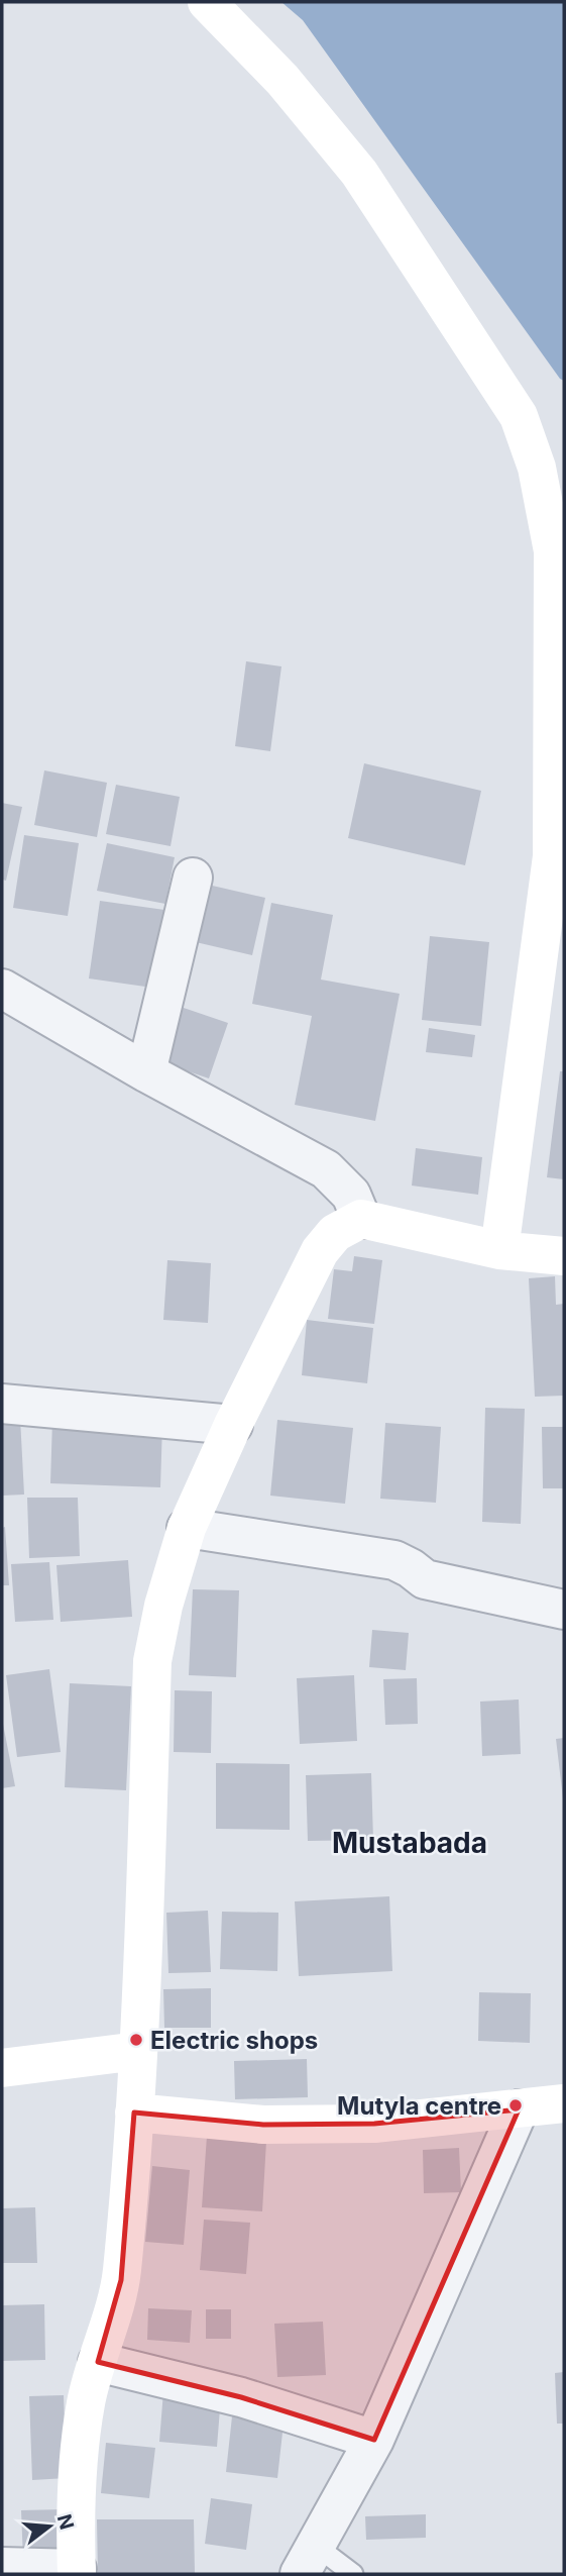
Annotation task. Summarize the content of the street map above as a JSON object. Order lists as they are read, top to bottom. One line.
{"districts":["Mustabada"],"places":["Electric shops","Mutyla centre"],"north":"right"}
